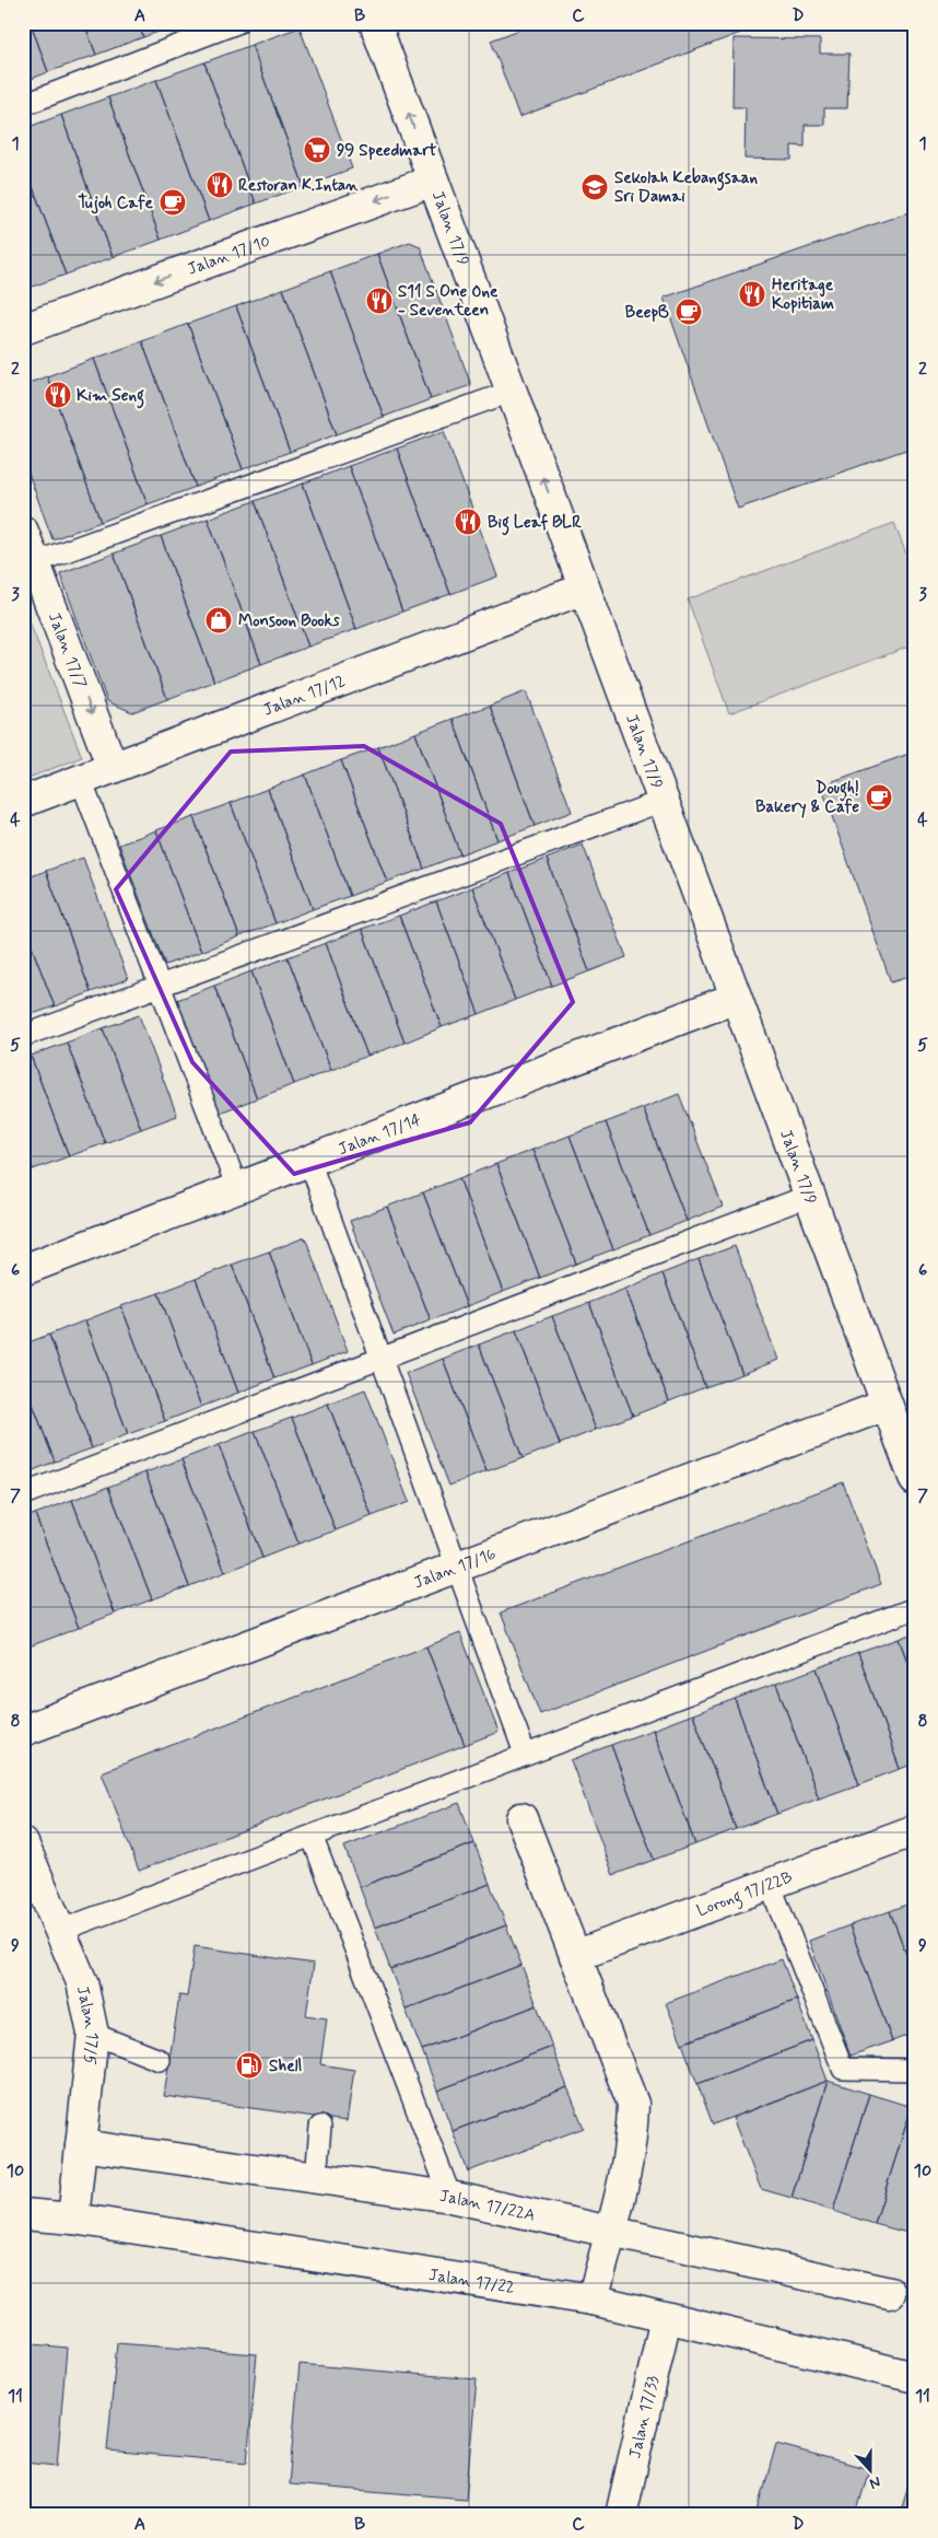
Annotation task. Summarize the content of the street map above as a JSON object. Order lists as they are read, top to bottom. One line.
{"streets":{"street":["Jalan 17/9","Jalan 17/10","Jalan 17/7","Jalan 17/12","Jalan 17/14","Jalan 17/16","Lorong 17/22B","Jalan 17/5","Jalan 17/22A","Jalan 17/22","Jalan 17/33"]},"crossings":[["Jalan 17/9","Jalan 17/10"],["Jalan 17/9","Jalan 17/12"],["Jalan 17/9","Jalan 17/14"],["Jalan 17/9","Jalan 17/16"],["Jalan 17/7","Jalan 17/12"],["Jalan 17/5","Jalan 17/22A"],["Jalan 17/5","Jalan 17/22"],["Jalan 17/22","Jalan 17/33"]],"one_way":["Jalan 17/10","Jalan 17/7"],"places":{"supermarket":["99 Speedmart"],"restaurant":["Restoran K.Intan","Heritage Kopitiam","S11 S One One - Seventeen","Kim Seng","Big Leaf BLR"],"school or university":["Sekolah Kebangsaan Sri Damai"],"cafe":["Tujoh Cafe","BeepB","Dough! Bakery & Cafe"],"shop":["Monsoon Books"],"fuel station":["Shell"]},"north":"bottom","grid":{"columns":["A","B","C","D"],"rows":["1","2","3","4","5","6","7","8","9","10","11"]}}
